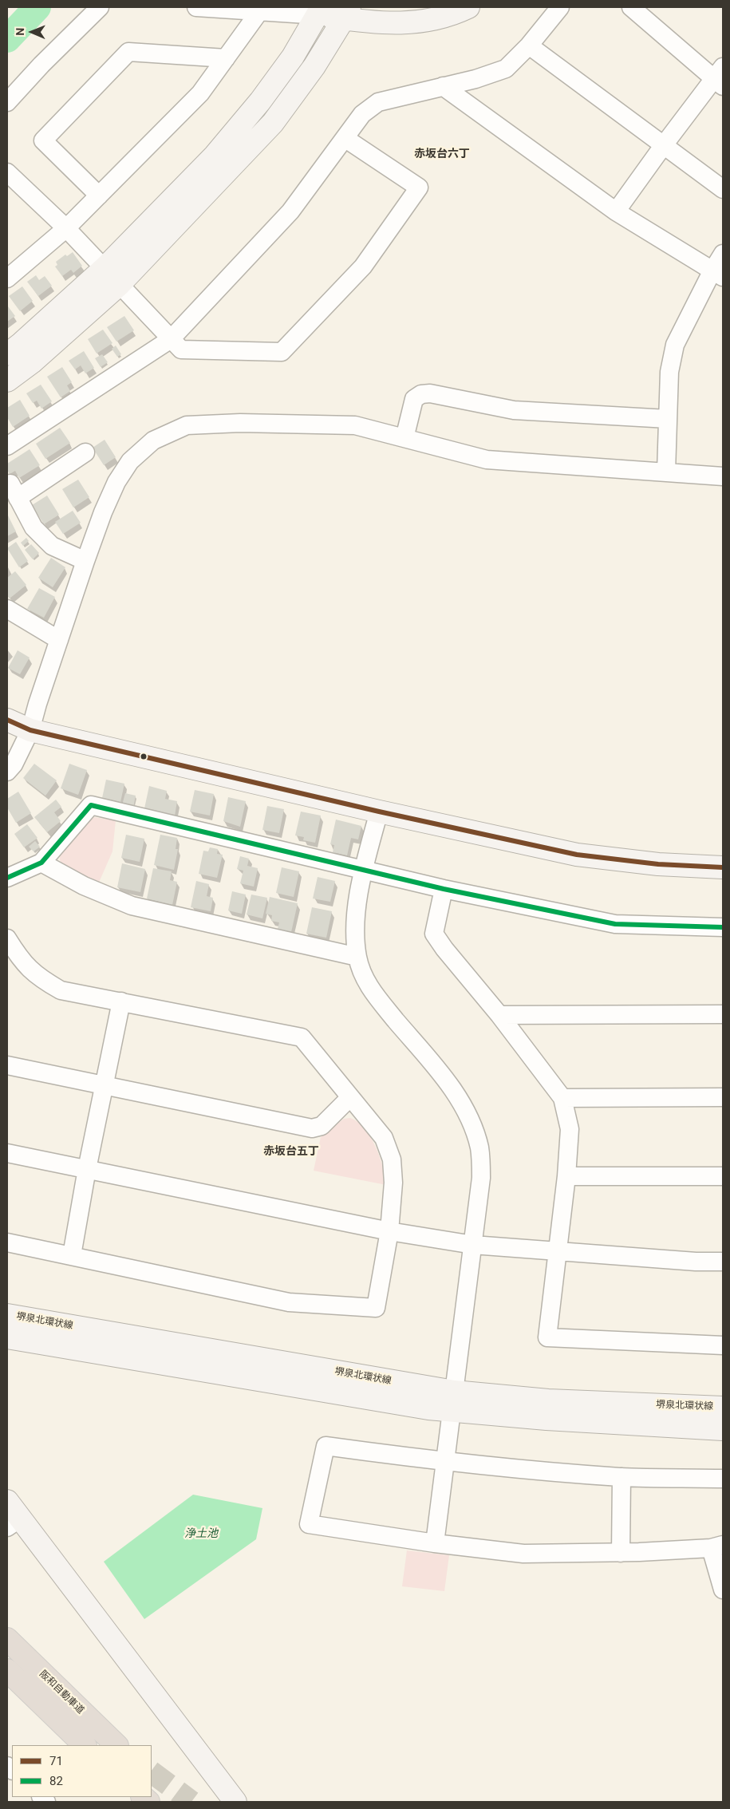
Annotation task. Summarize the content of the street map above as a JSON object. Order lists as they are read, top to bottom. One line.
{"streets":{"highway":["阪和自動車道"],"street":["堺泉北環状線"]},"districts":["赤坂台六丁","赤坂台五丁"],"water":["浄土池"],"lines":["transit line 71","transit line 82"],"legend":["71","82"],"north":"left"}
